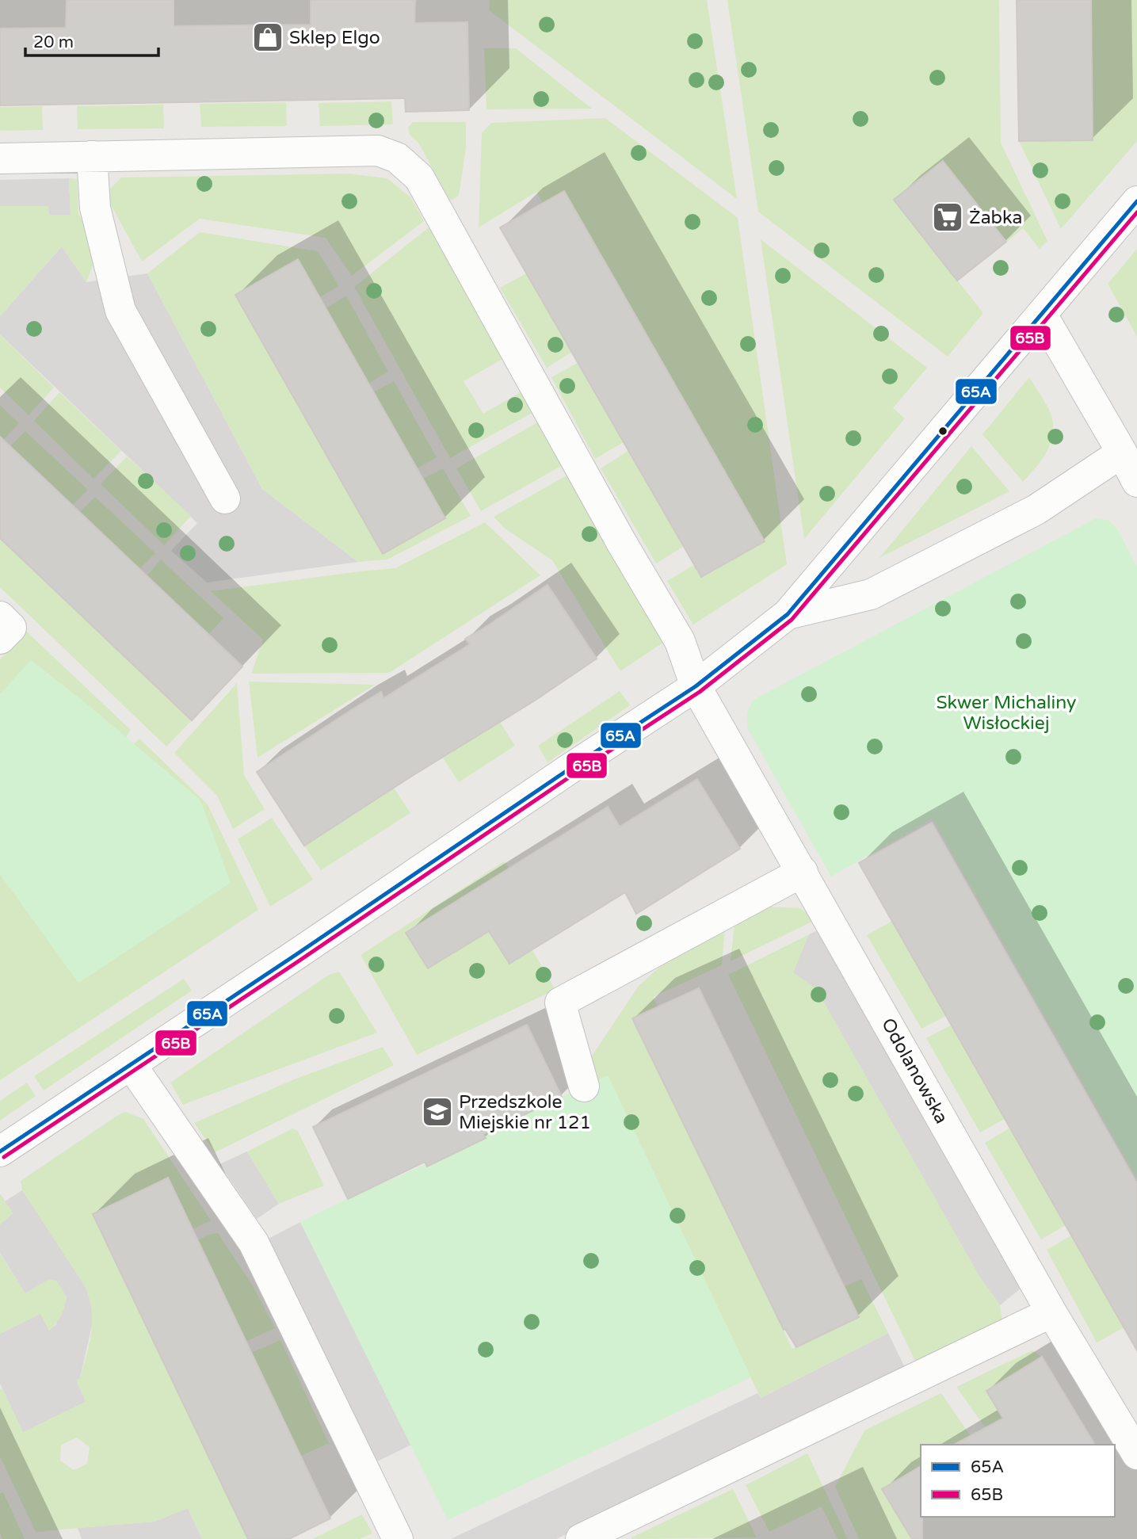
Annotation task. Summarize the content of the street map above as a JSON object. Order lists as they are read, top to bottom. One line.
{"streets":{"street":["Odolanowska"]},"parks":["Skwer Michaliny Wisłockiej"],"places":{"shop":["Sklep Elgo"],"supermarket":["Żabka"],"school or university":["Przedszkole Miejskie nr 121"]},"lines":["transit line 65A","transit line 65B"],"legend":["65A","65B"],"scale_bar":"20 m"}
